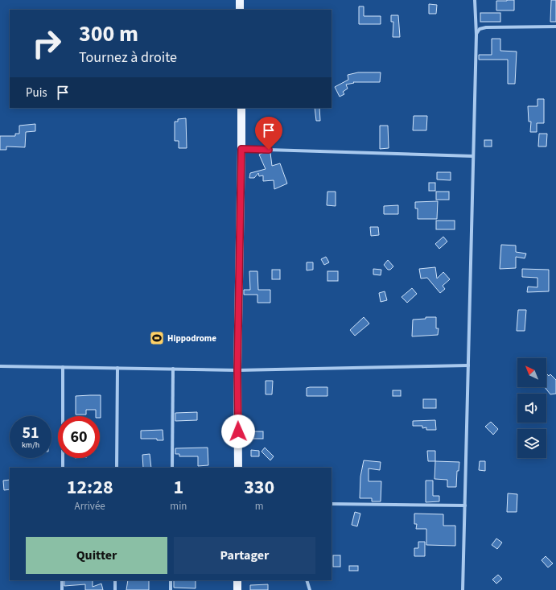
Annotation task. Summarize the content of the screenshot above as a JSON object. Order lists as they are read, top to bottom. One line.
{"places":{"sports":["Hippodrome"]},"north":"top left","page":{"turn":["300 m","Tournez à droite"],"then":"Puis","speed":"51 km/h","limit":"60","eta":["12:28","Arrivée","1","min","330","m"],"buttons":["Quitter","Partager"]}}
